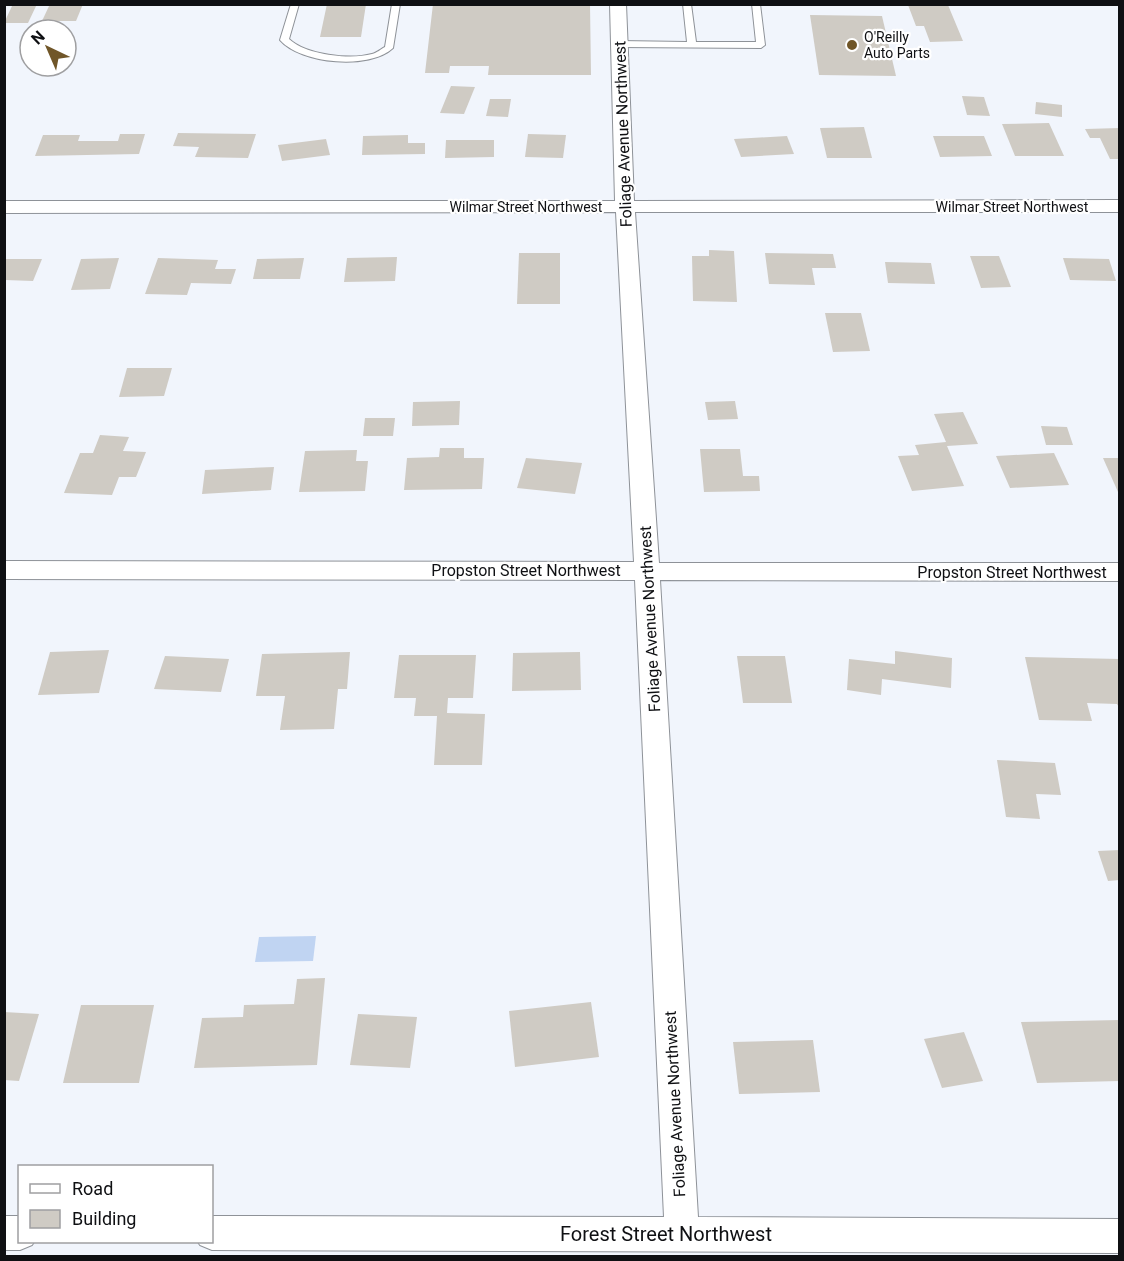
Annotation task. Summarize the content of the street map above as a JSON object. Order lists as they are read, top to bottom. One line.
{"streets":{"street":["Foliage Avenue Northwest","Wilmar Street Northwest","Propston Street Northwest","Forest Street Northwest"]},"crossings":[["Foliage Avenue Northwest","Wilmar Street Northwest"],["Foliage Avenue Northwest","Propston Street Northwest"],["Foliage Avenue Northwest","Forest Street Northwest"]],"places":["O'Reilly Auto Parts"],"legend":["Road","Building"],"north":"top left"}
